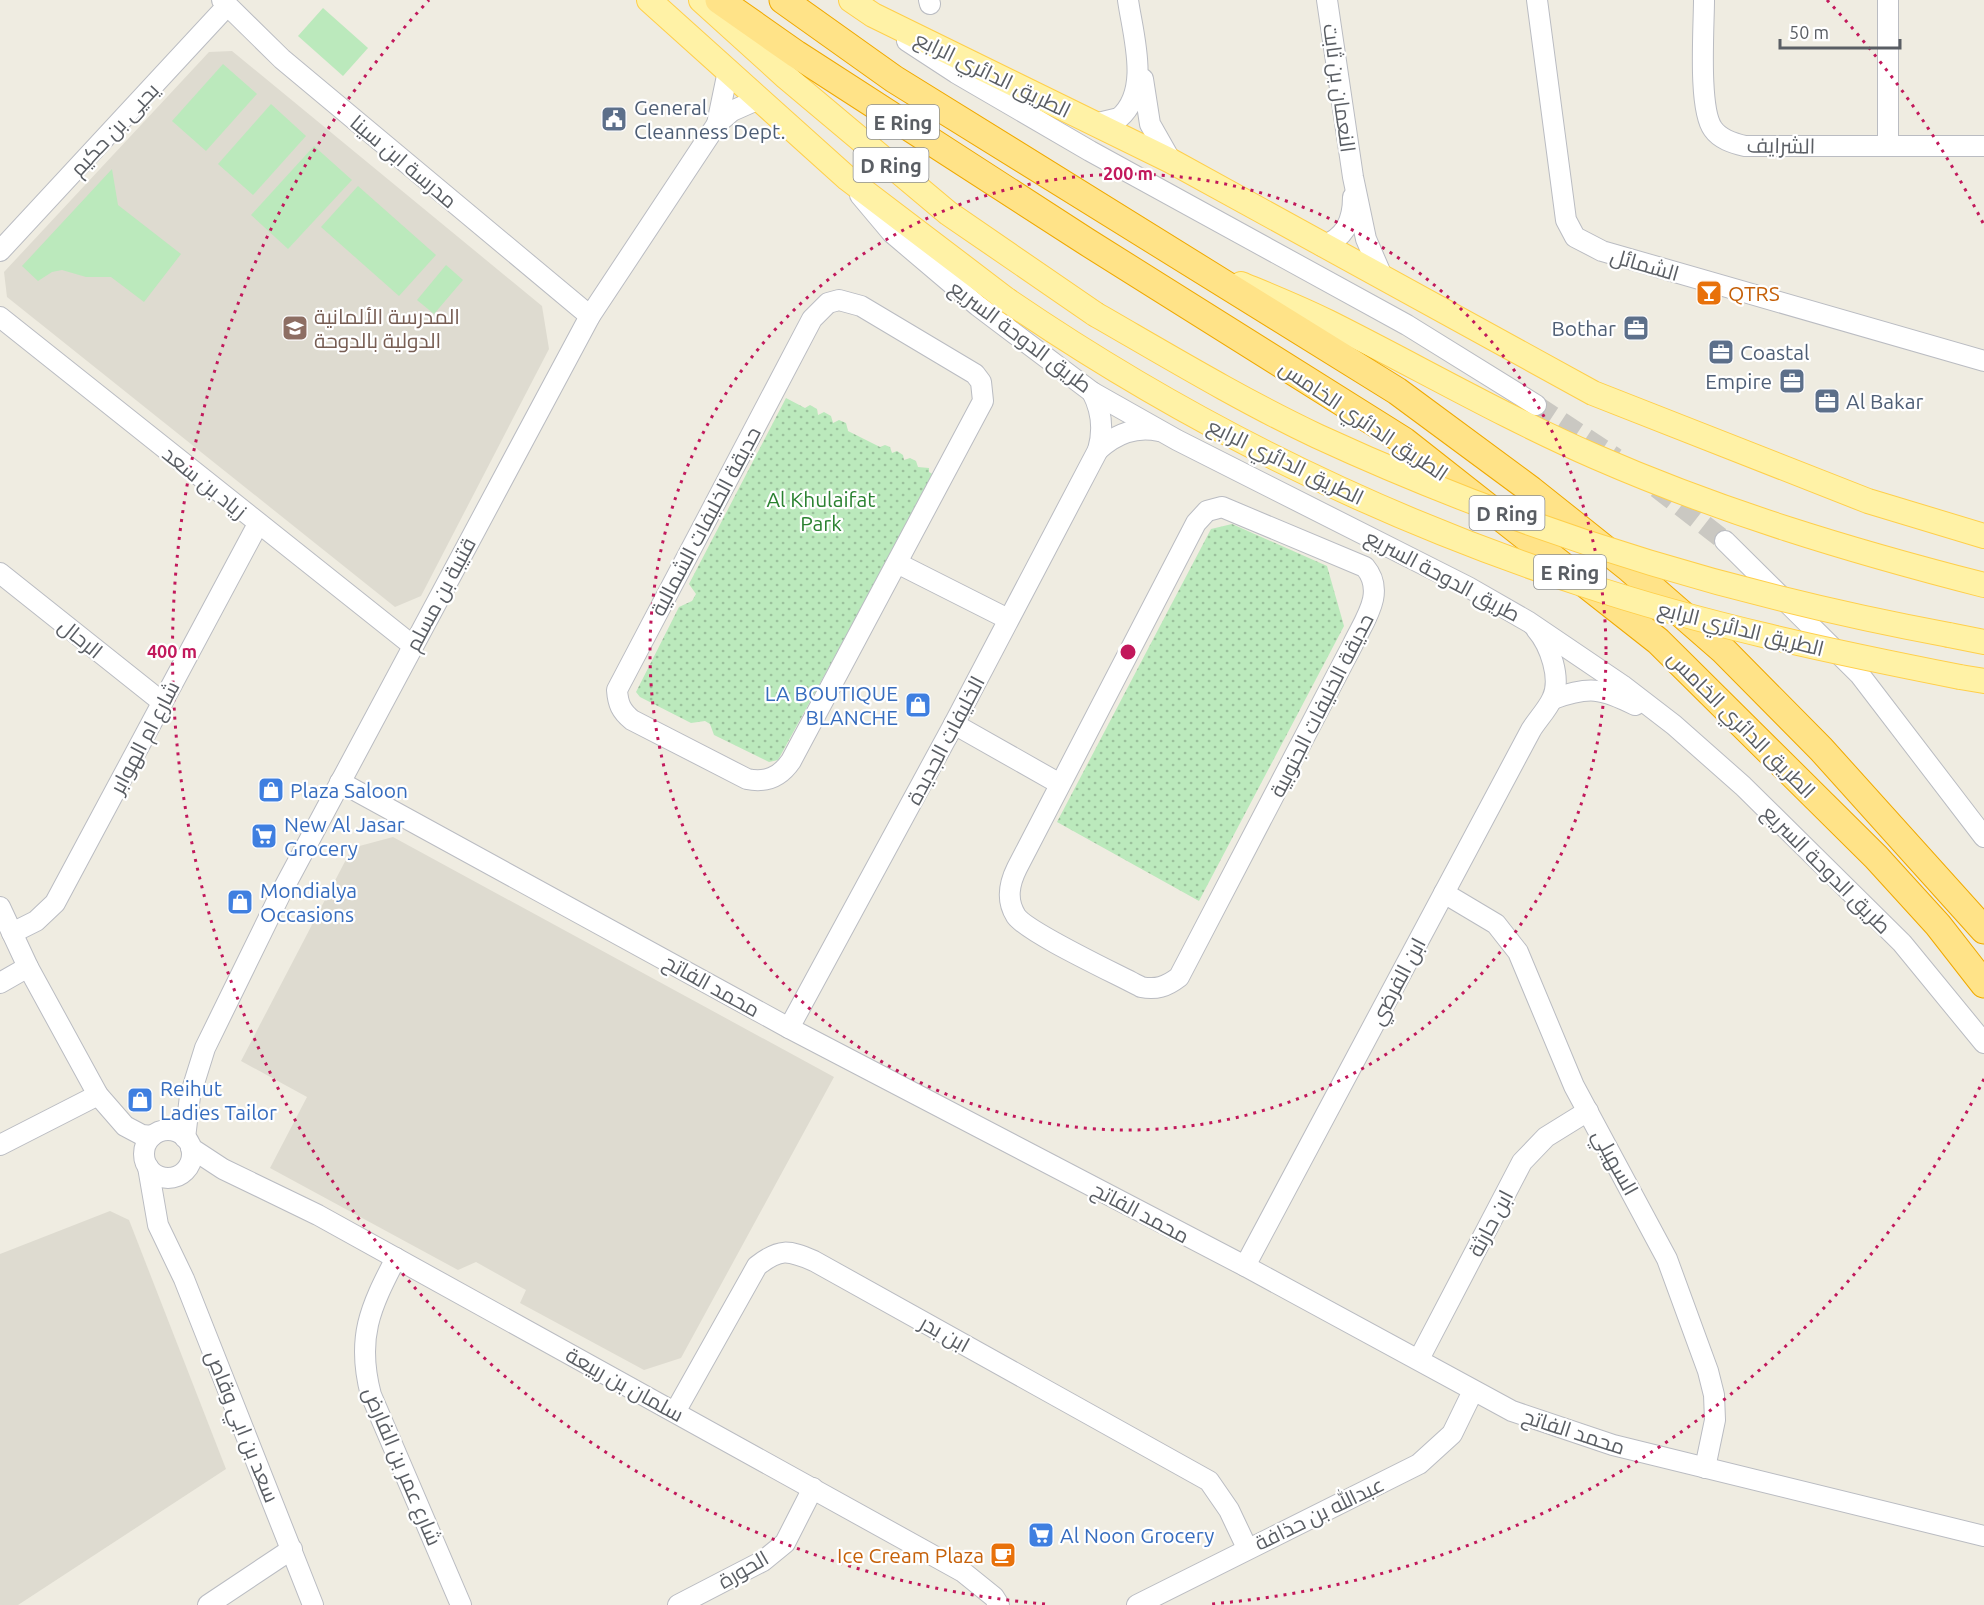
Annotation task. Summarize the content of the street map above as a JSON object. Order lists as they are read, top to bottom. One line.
{"streets":{"highway":["E Ring","الطريق الدائري الخامس"],"main road":["الطريق الدائري الرابع","D Ring"],"street":["النعمان بن ثابت","يحيى بن حكيم","الشرايف","مدرسة ابن سينا","الشمائل","طريق الدوحة السريع","زياد بن سعد","حديقة الخليفات الشمالية","قتيبة بن مسلم","الرحال","حديقة الخليفات الجنوبية","شارع ام الهوابر","الخليفات الجديدة","ابن الفرضي","محمد الفاتح","السهيلي","ابن حارثة","ابن بدر","سلمان بن ربيعة","سعد بن ابي وقاص","شارع عمر بن الفارض","عبدالله بن حذافة","الحورة"]},"crossings":[["الطريق الدائري الرابع","النعمان بن ثابت"],["الطريق الدائري الرابع","طريق الدوحة السريع"],["الطريق الدائري الرابع","قتيبة بن مسلم"],["يحيى بن حكيم","مدرسة ابن سينا"],["مدرسة ابن سينا","قتيبة بن مسلم"],["طريق الدوحة السريع","الخليفات الجديدة"],["زياد بن سعد","قتيبة بن مسلم"],["زياد بن سعد","شارع ام الهوابر"],["قتيبة بن مسلم","محمد الفاتح"],["قتيبة بن مسلم","سلمان بن ربيعة"],["الرحال","شارع ام الهوابر"],["الخليفات الجديدة","محمد الفاتح"],["ابن الفرضي","محمد الفاتح"],["ابن الفرضي","السهيلي"],["محمد الفاتح","السهيلي"],["محمد الفاتح","ابن حارثة"],["محمد الفاتح","عبدالله بن حذافة"],["السهيلي","ابن حارثة"],["ابن بدر","سلمان بن ربيعة"],["ابن بدر","عبدالله بن حذافة"],["سلمان بن ربيعة","شارع عمر بن الفارض"],["سلمان بن ربيعة","الحورة"]],"parks":["Al Khulaifat Park"],"places":{"public building":["General Cleanness Dept."],"bar":["QTRS"],"school or university":["المدرسة الألمانية الدولية بالدوحة"],"office":["Bothar","Coastal","Empire","Al Bakar"],"shop":["LA BOUTIQUE BLANCHE","Plaza Saloon","Mondialya Occasions","Reihut Ladies Tailor"],"supermarket":["New Al Jasar Grocery","Al Noon Grocery"],"cafe":["Ice Cream Plaza"]},"scale_bar":"50 m","rings":["200 m","400 m"]}
